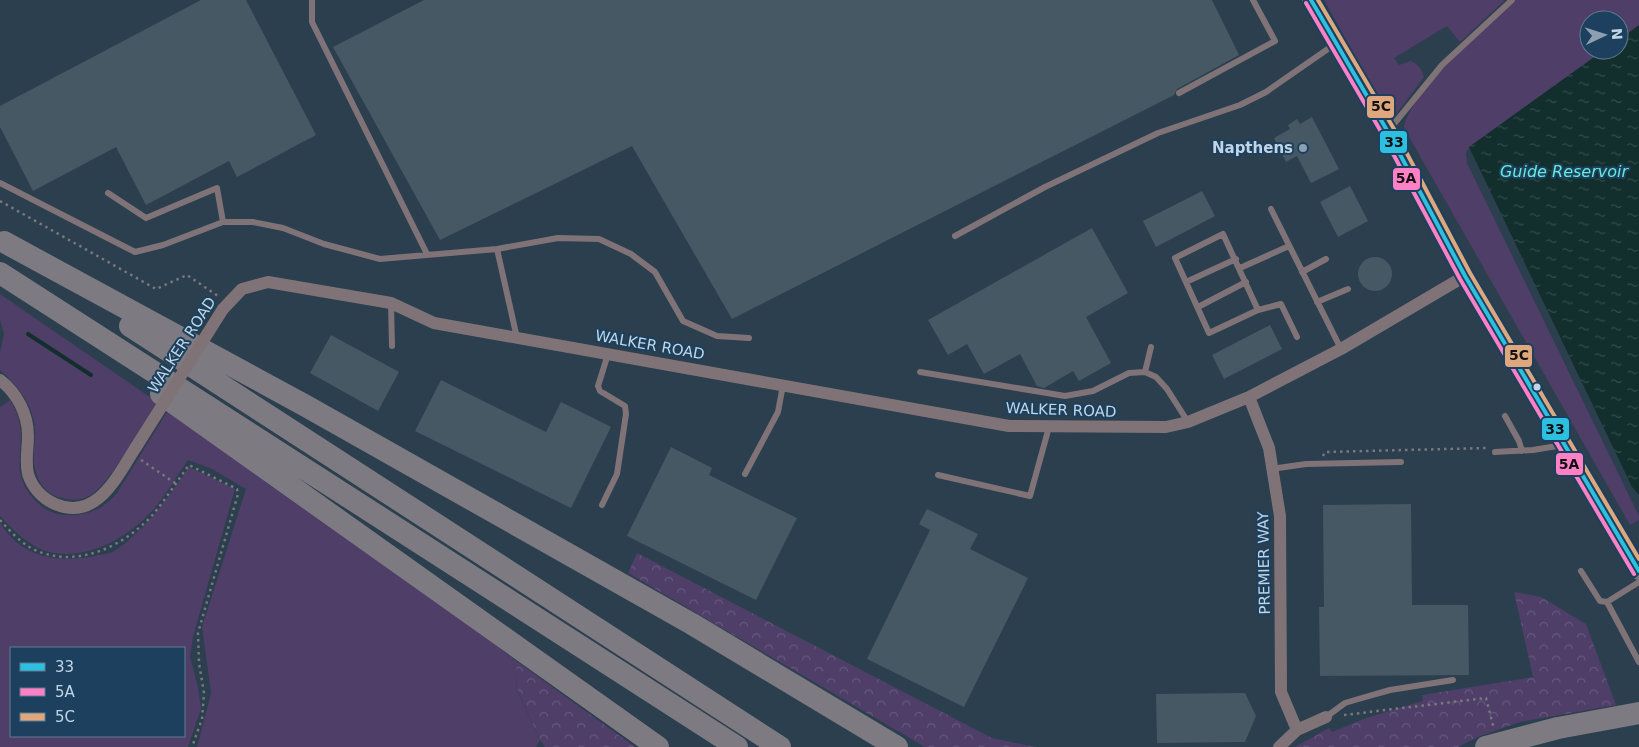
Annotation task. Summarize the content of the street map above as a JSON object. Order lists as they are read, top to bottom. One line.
{"streets":{"street":["WALKER ROAD","PREMIER WAY"]},"crossings":[["WALKER ROAD","PREMIER WAY"]],"water":["Guide Reservoir"],"places":["Napthens"],"lines":["transit line 33","transit line 5C","transit line 5A"],"legend":["33","5A","5C"],"north":"right"}
